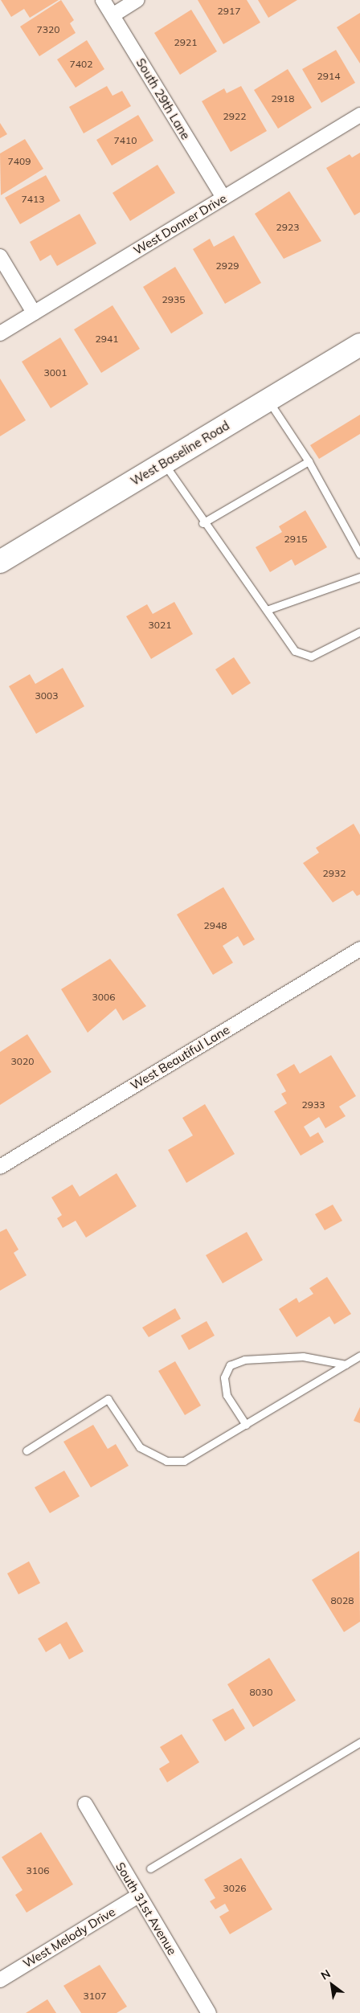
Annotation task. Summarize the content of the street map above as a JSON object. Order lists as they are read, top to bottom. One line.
{"streets":{"main road":["West Baseline Road"],"street":["South 29th Lane","West Donner Drive","West Beautiful Lane","South 31st Avenue","West Melody Drive"]},"crossings":[["South 29th Lane","West Donner Drive"],["South 31st Avenue","West Melody Drive"]],"house_numbers":["2917","7320","2921","7402","2914","2918","2922","7410","7409","7413","2923","2929","2935","2941","3001","2915","3021","3003","2932","2948","3006","3020","2933","8028","8030","3106","3026","3107"],"north":"top left"}
